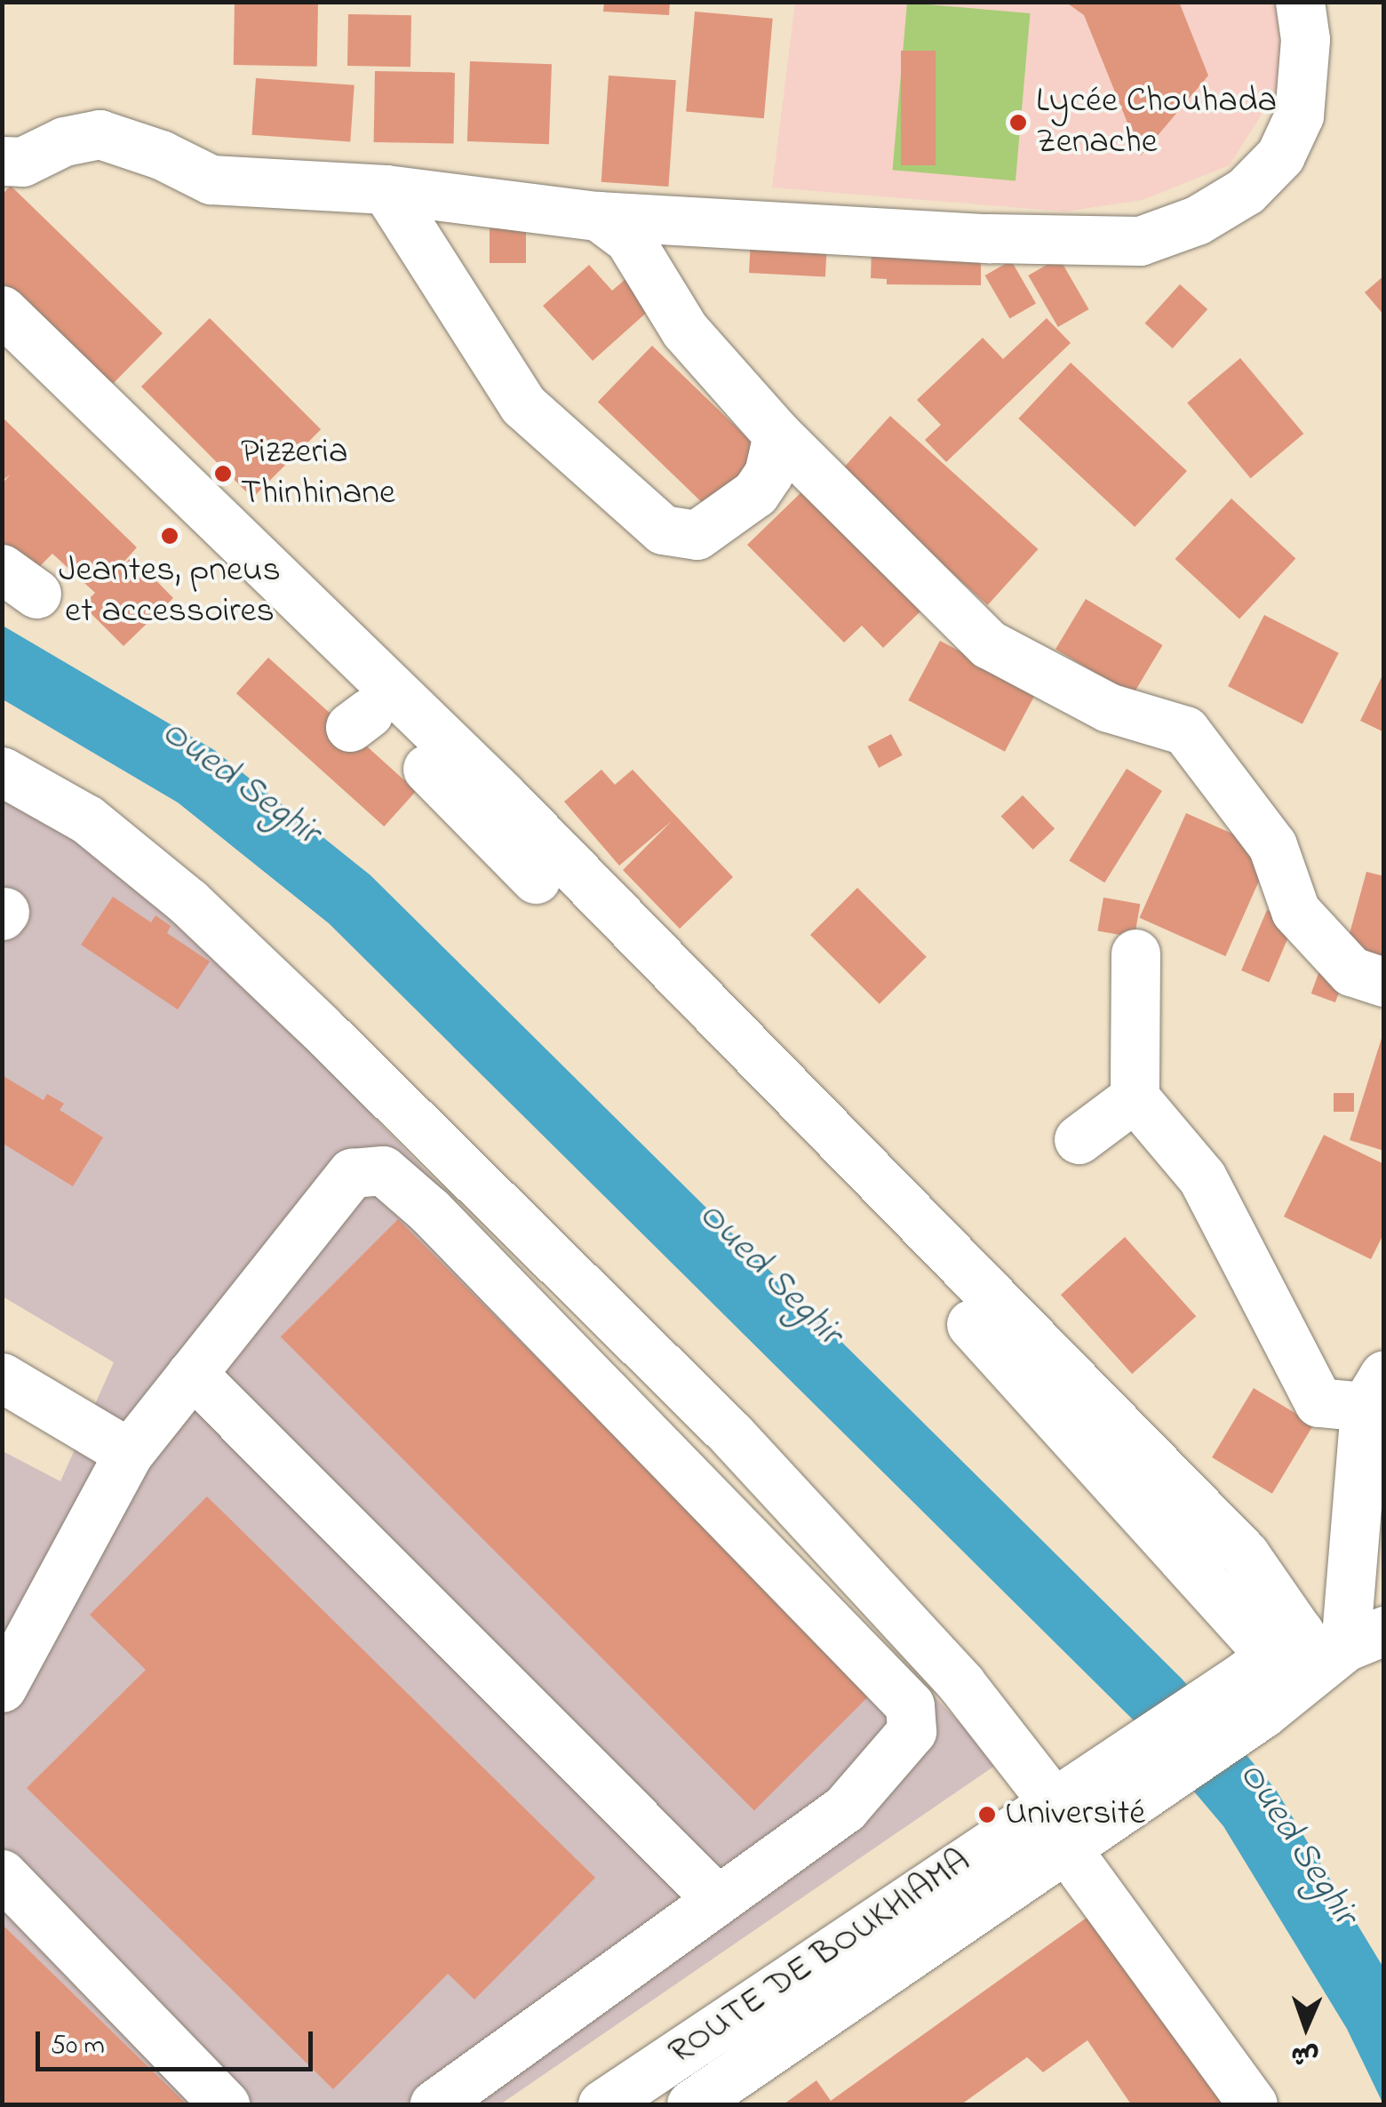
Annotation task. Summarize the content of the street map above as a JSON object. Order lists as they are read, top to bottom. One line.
{"streets":{"street":["ROUTE DE BOUKHIAMA"]},"water":["Oued Seghir"],"places":["Lycée Chouhada Zenache","Pizzeria Thinhinane","Jeantes, pneus et accessoires","Université"],"scale_bar":"50 m","north":"bottom"}
